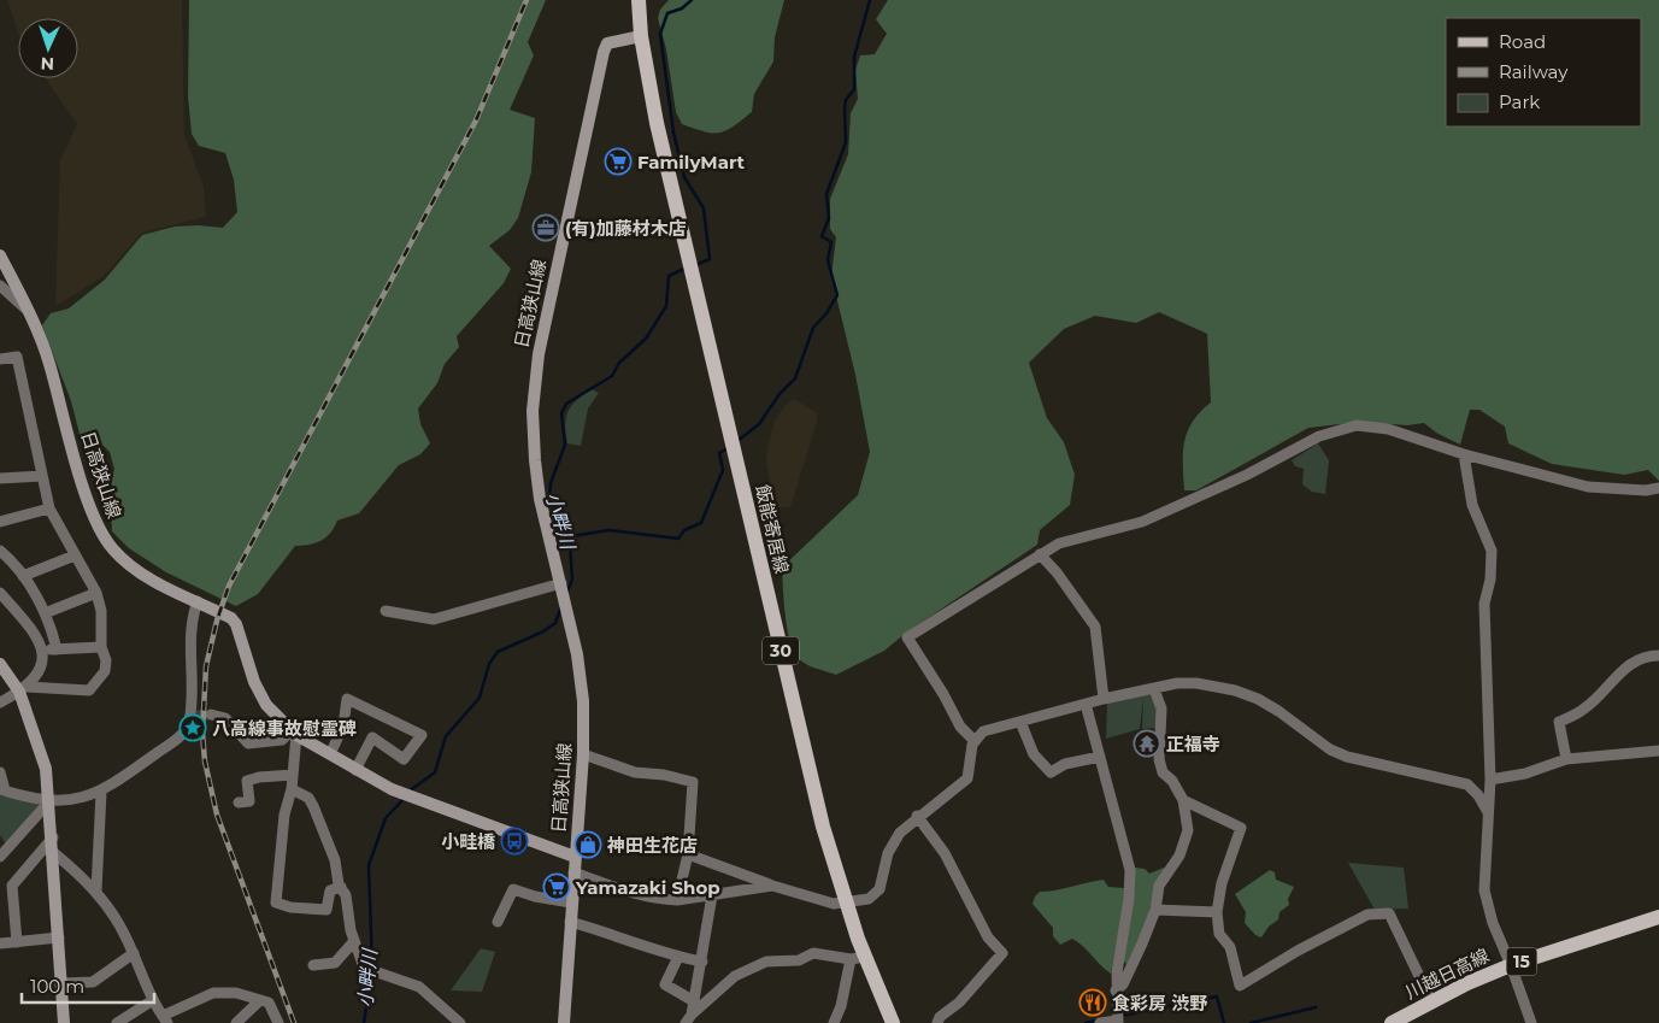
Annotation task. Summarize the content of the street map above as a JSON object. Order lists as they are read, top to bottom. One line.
{"streets":{"main road":["日高狭山線","飯能寄居線","30","15","川越日高線"]},"crossings":[["日高狭山線","飯能寄居線"],["日高狭山線","30"],["飯能寄居線","30"]],"water":["小畔川"],"places":{"supermarket":["FamilyMart","Yamazaki Shop"],"office":["(有)加藤材木店"],"place":["八高線事故慰霊碑"],"temple":["正福寺"],"bus stop":["小畦橋"],"shop":["神田生花店"],"restaurant":["食彩房 渋野"]},"legend":["Road","Railway","Park"],"scale_bar":"100 m","north":"bottom"}
